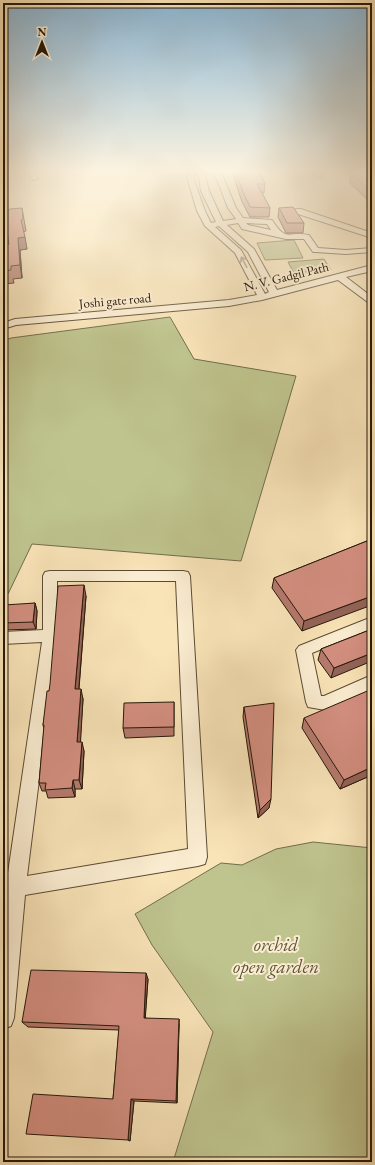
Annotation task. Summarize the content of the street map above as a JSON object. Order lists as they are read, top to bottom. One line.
{"streets":{"street":["N. V. Gadgil Path","Joshi gate road"]},"crossings":[["N. V. Gadgil Path","Joshi gate road"]],"parks":["orchid open garden"],"north":"top"}
